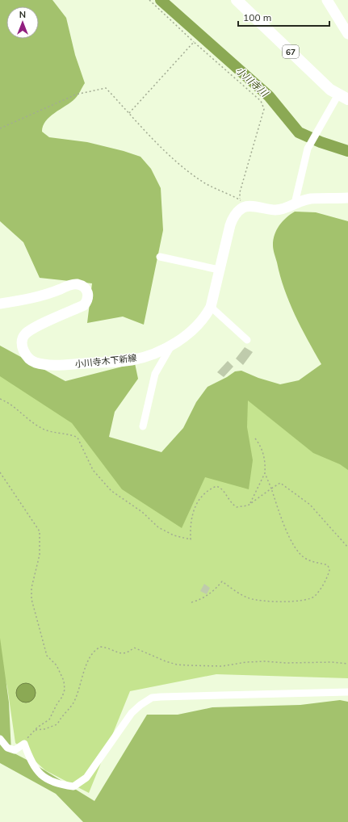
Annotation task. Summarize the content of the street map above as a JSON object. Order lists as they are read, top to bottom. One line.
{"streets":{"main road":["67","小川寺木下新線"]},"water":["小川寺川"],"scale_bar":"100 m","north":"top"}
